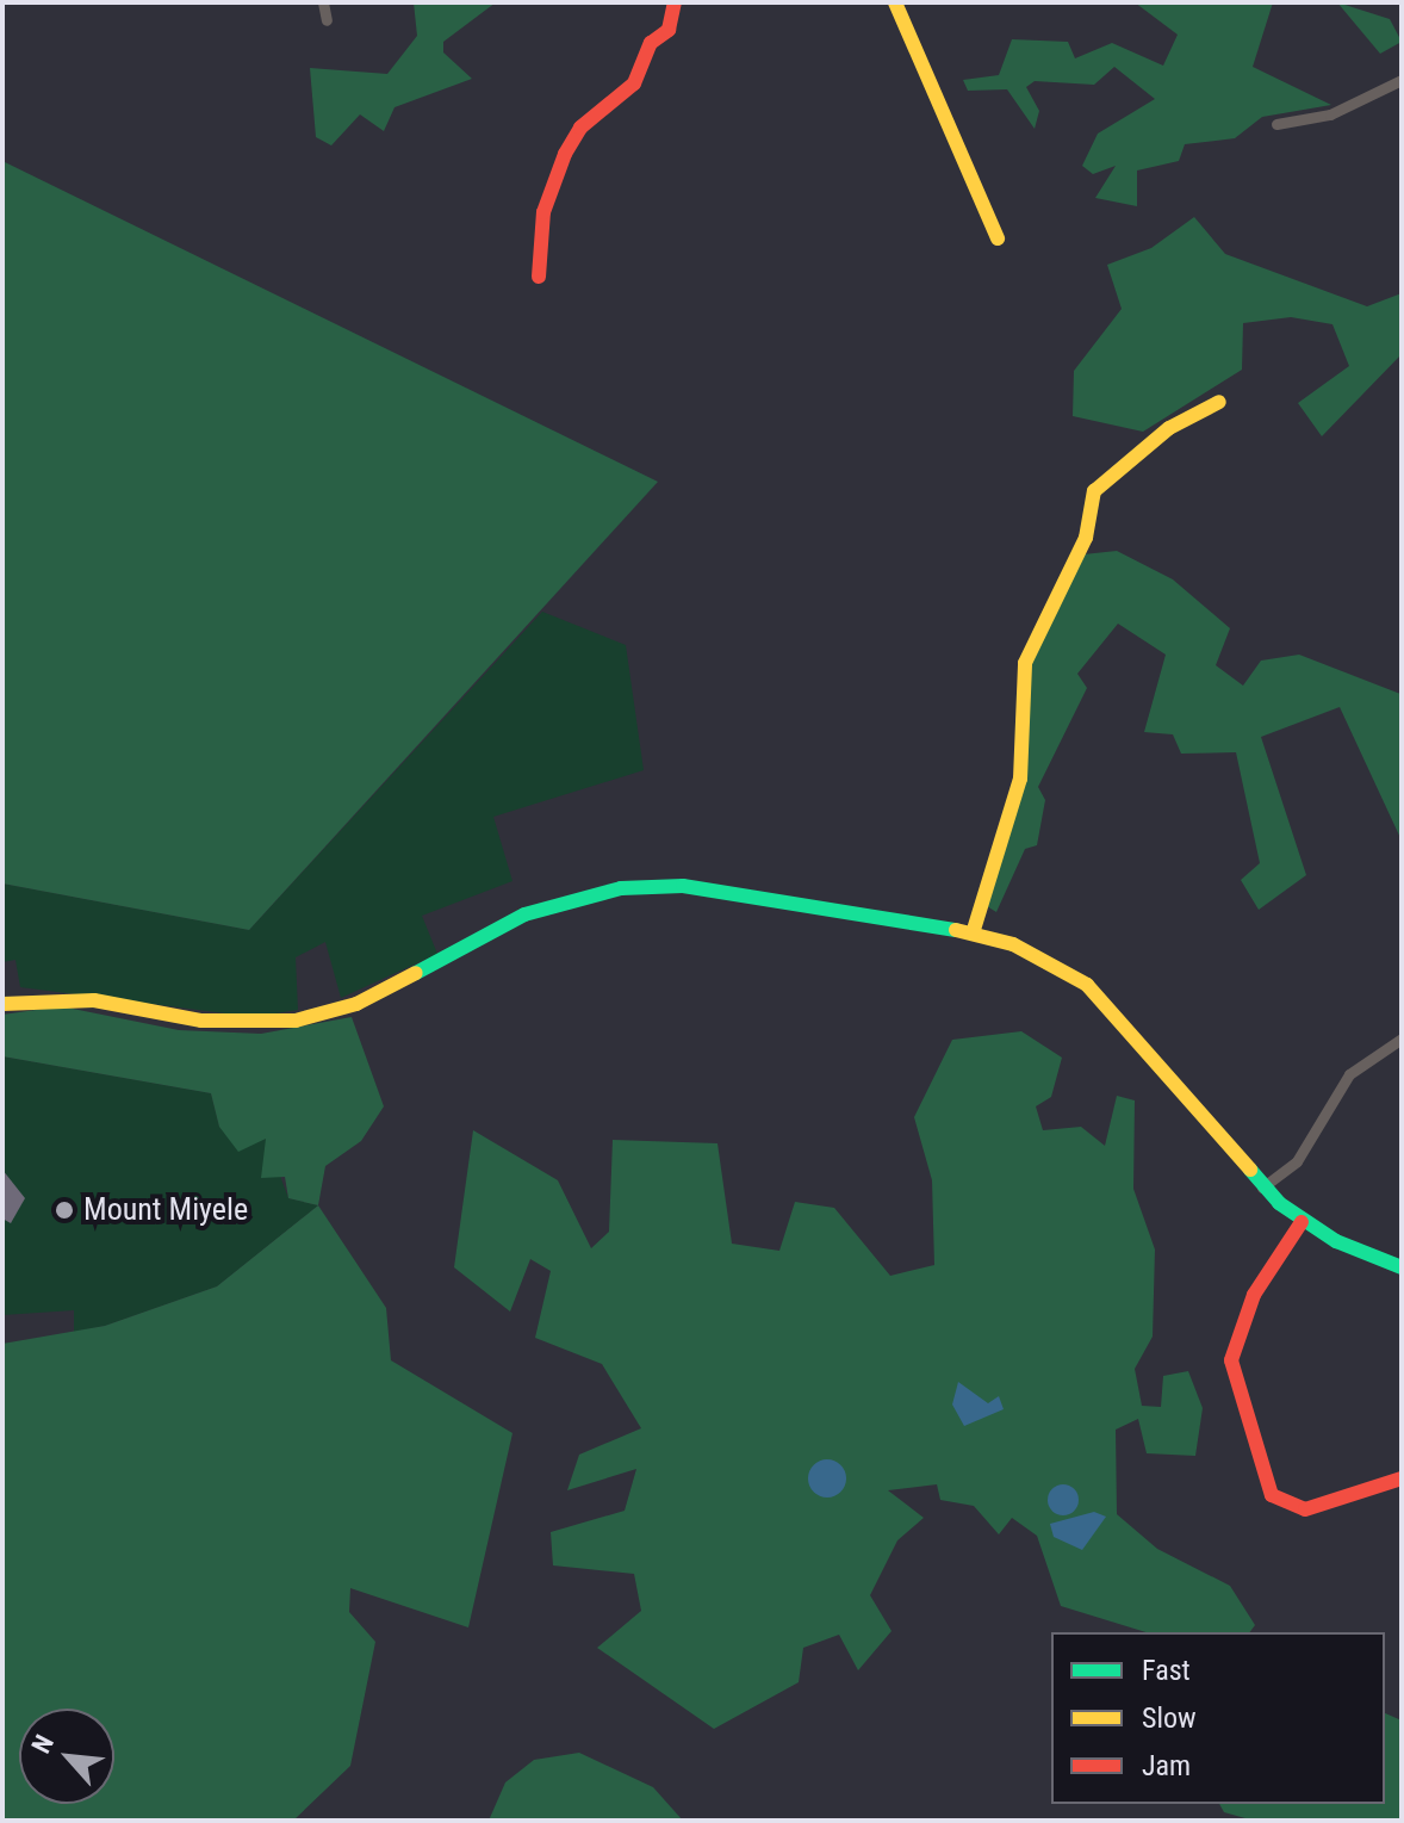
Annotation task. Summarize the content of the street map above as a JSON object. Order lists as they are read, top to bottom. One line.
{"places":["Mount Miyele"],"legend":["Fast","Slow","Jam"],"north":"top left"}
